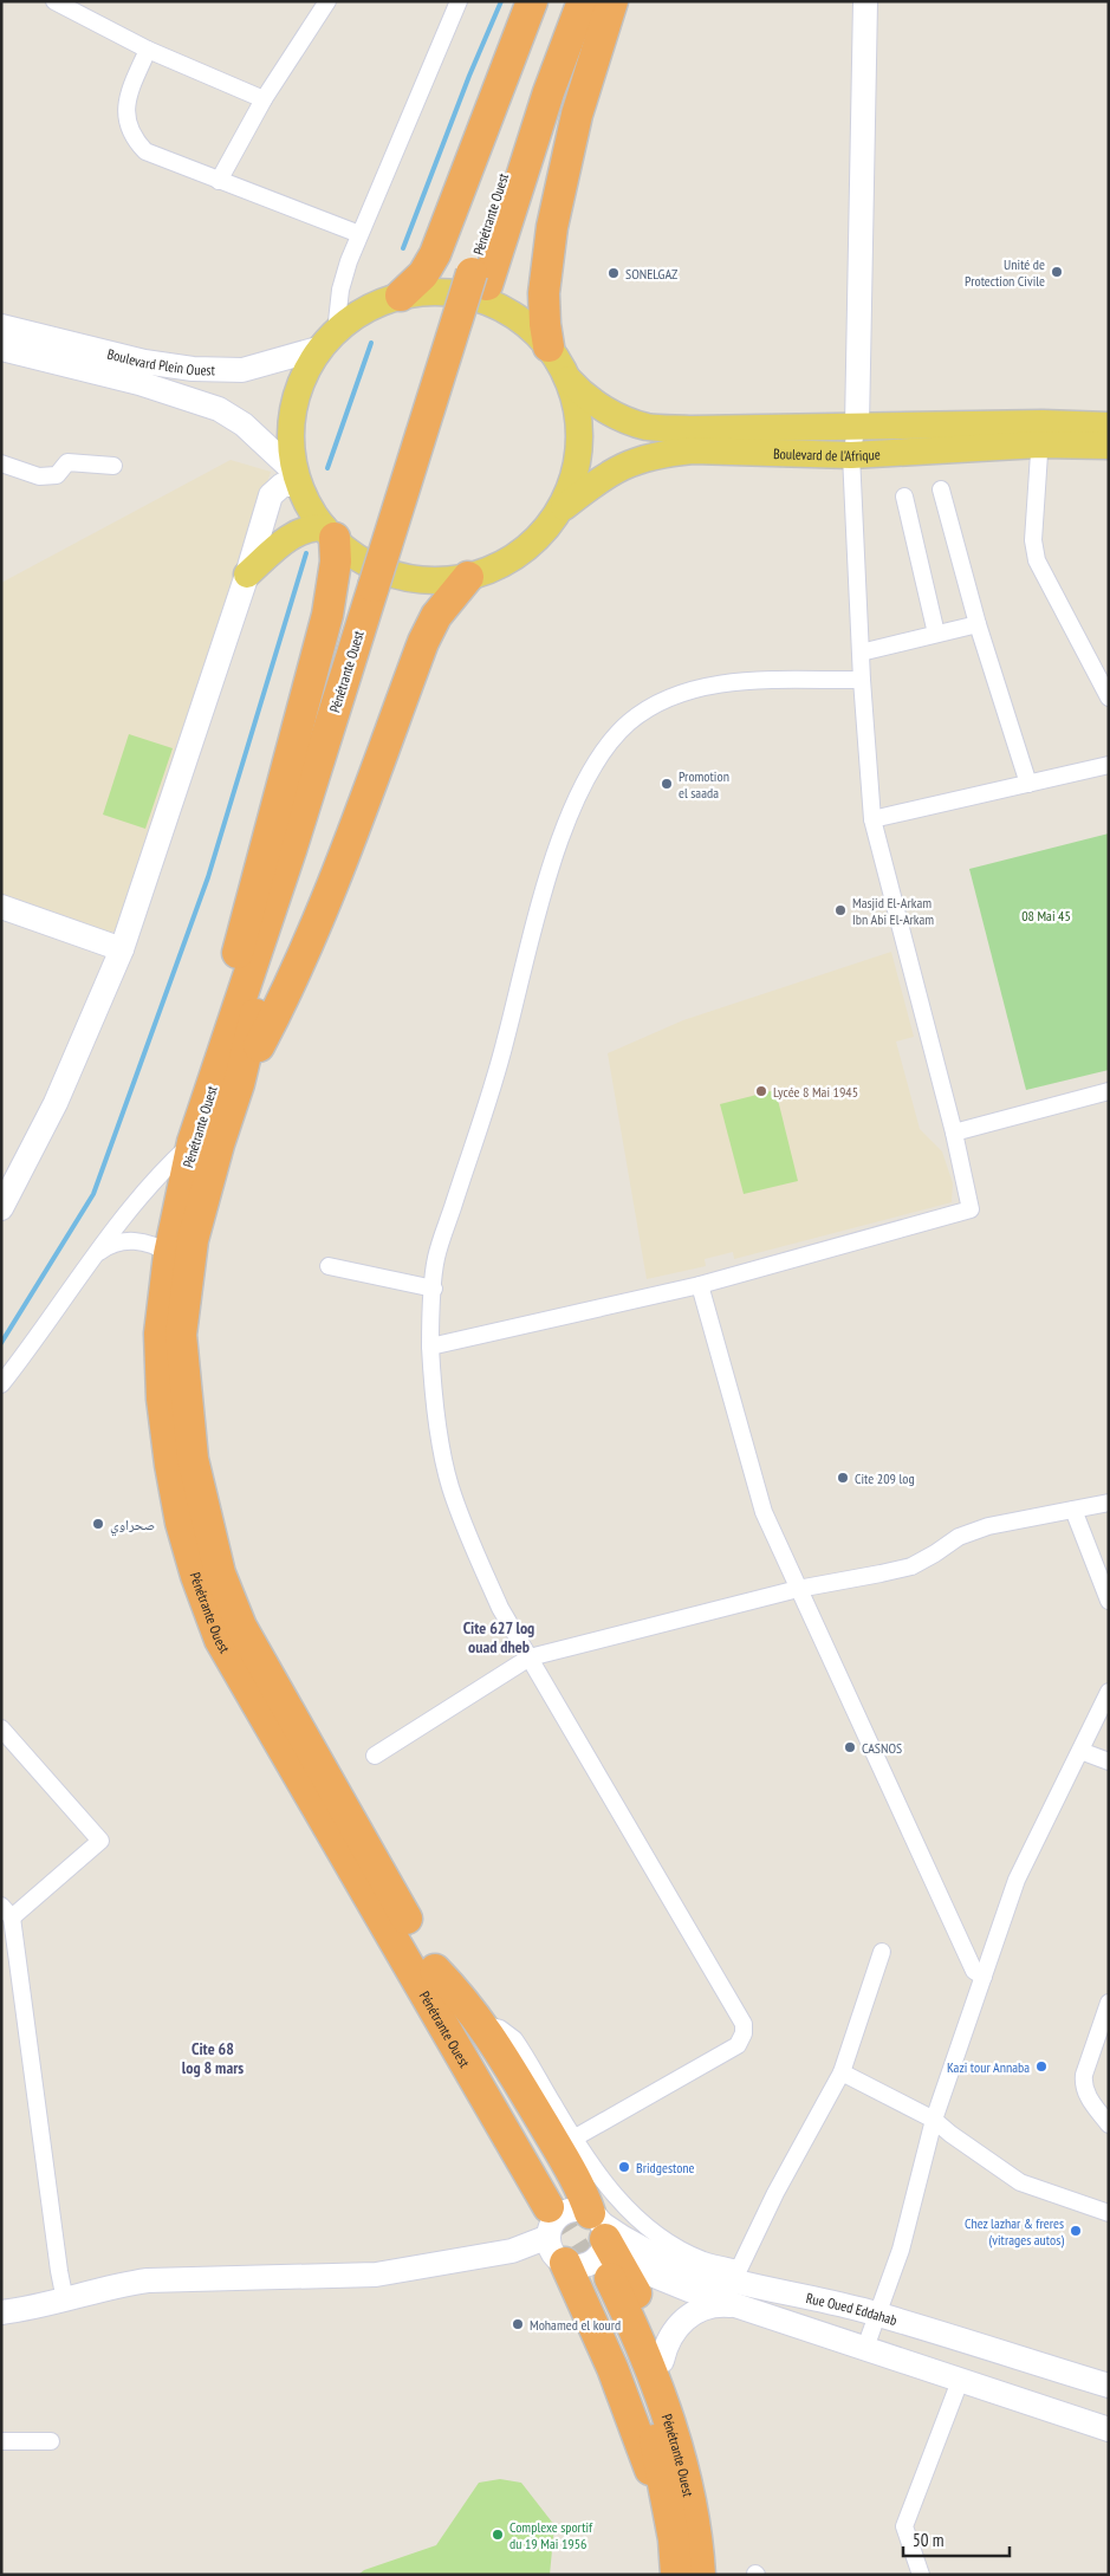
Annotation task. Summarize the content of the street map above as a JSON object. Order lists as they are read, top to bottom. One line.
{"streets":{"highway":["Pénétrante Ouest"],"main road":["Boulevard Plein Ouest","Boulevard de l'Afrique","Rue Oued Eddahab"]},"crossings":[["Pénétrante Ouest","Rue Oued Eddahab"]],"districts":["Cite 627 log ouad dheb","Cite 68 log 8 mars"],"parks":["08 Mai 45"],"places":["Unité de Protection Civile","SONELGAZ","Promotion el saada","Masjid El-Arkam Ibn Abi El-Arkam","Lycée 8 Mai 1945","Cite 209 log","صحراوي","CASNOS","Kazi tour Annaba","Bridgestone","Chez lazhar & freres (vitrages autos)","Mohamed el kourd","Complexe sportif du 19 Mai 1956"],"scale_bar":"50 m"}
